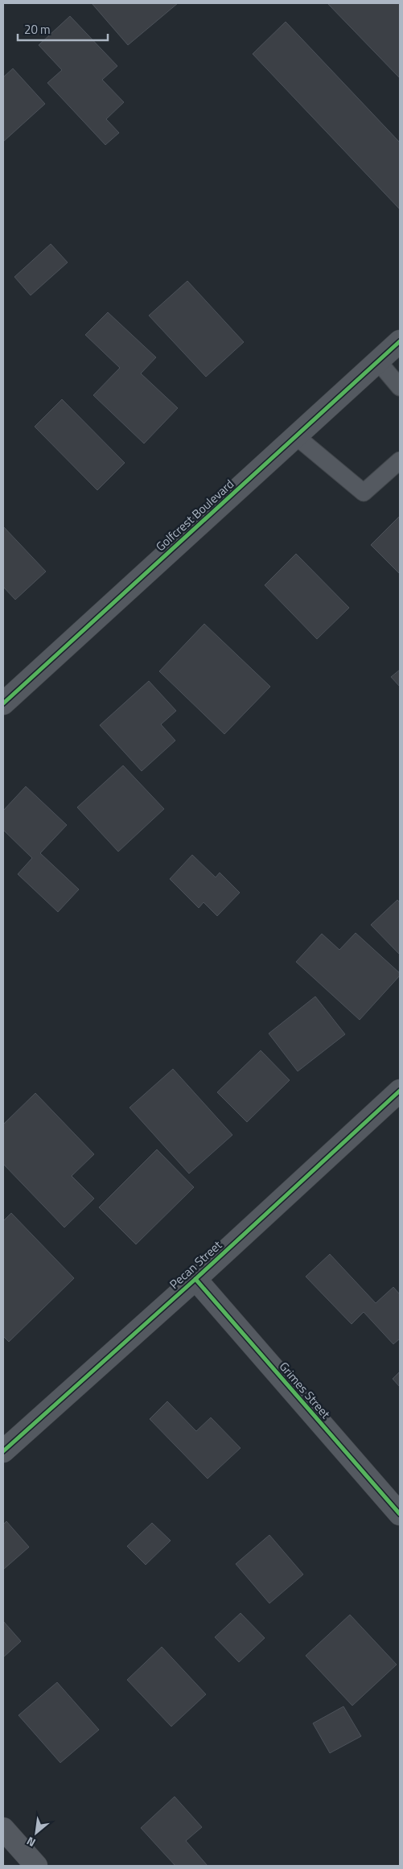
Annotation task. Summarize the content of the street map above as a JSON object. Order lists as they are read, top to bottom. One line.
{"streets":{"street":["Golfcrest Boulevard","Pecan Street","Grimes Street"]},"crossings":[["Pecan Street","Grimes Street"]],"scale_bar":"20 m","north":"bottom left"}
